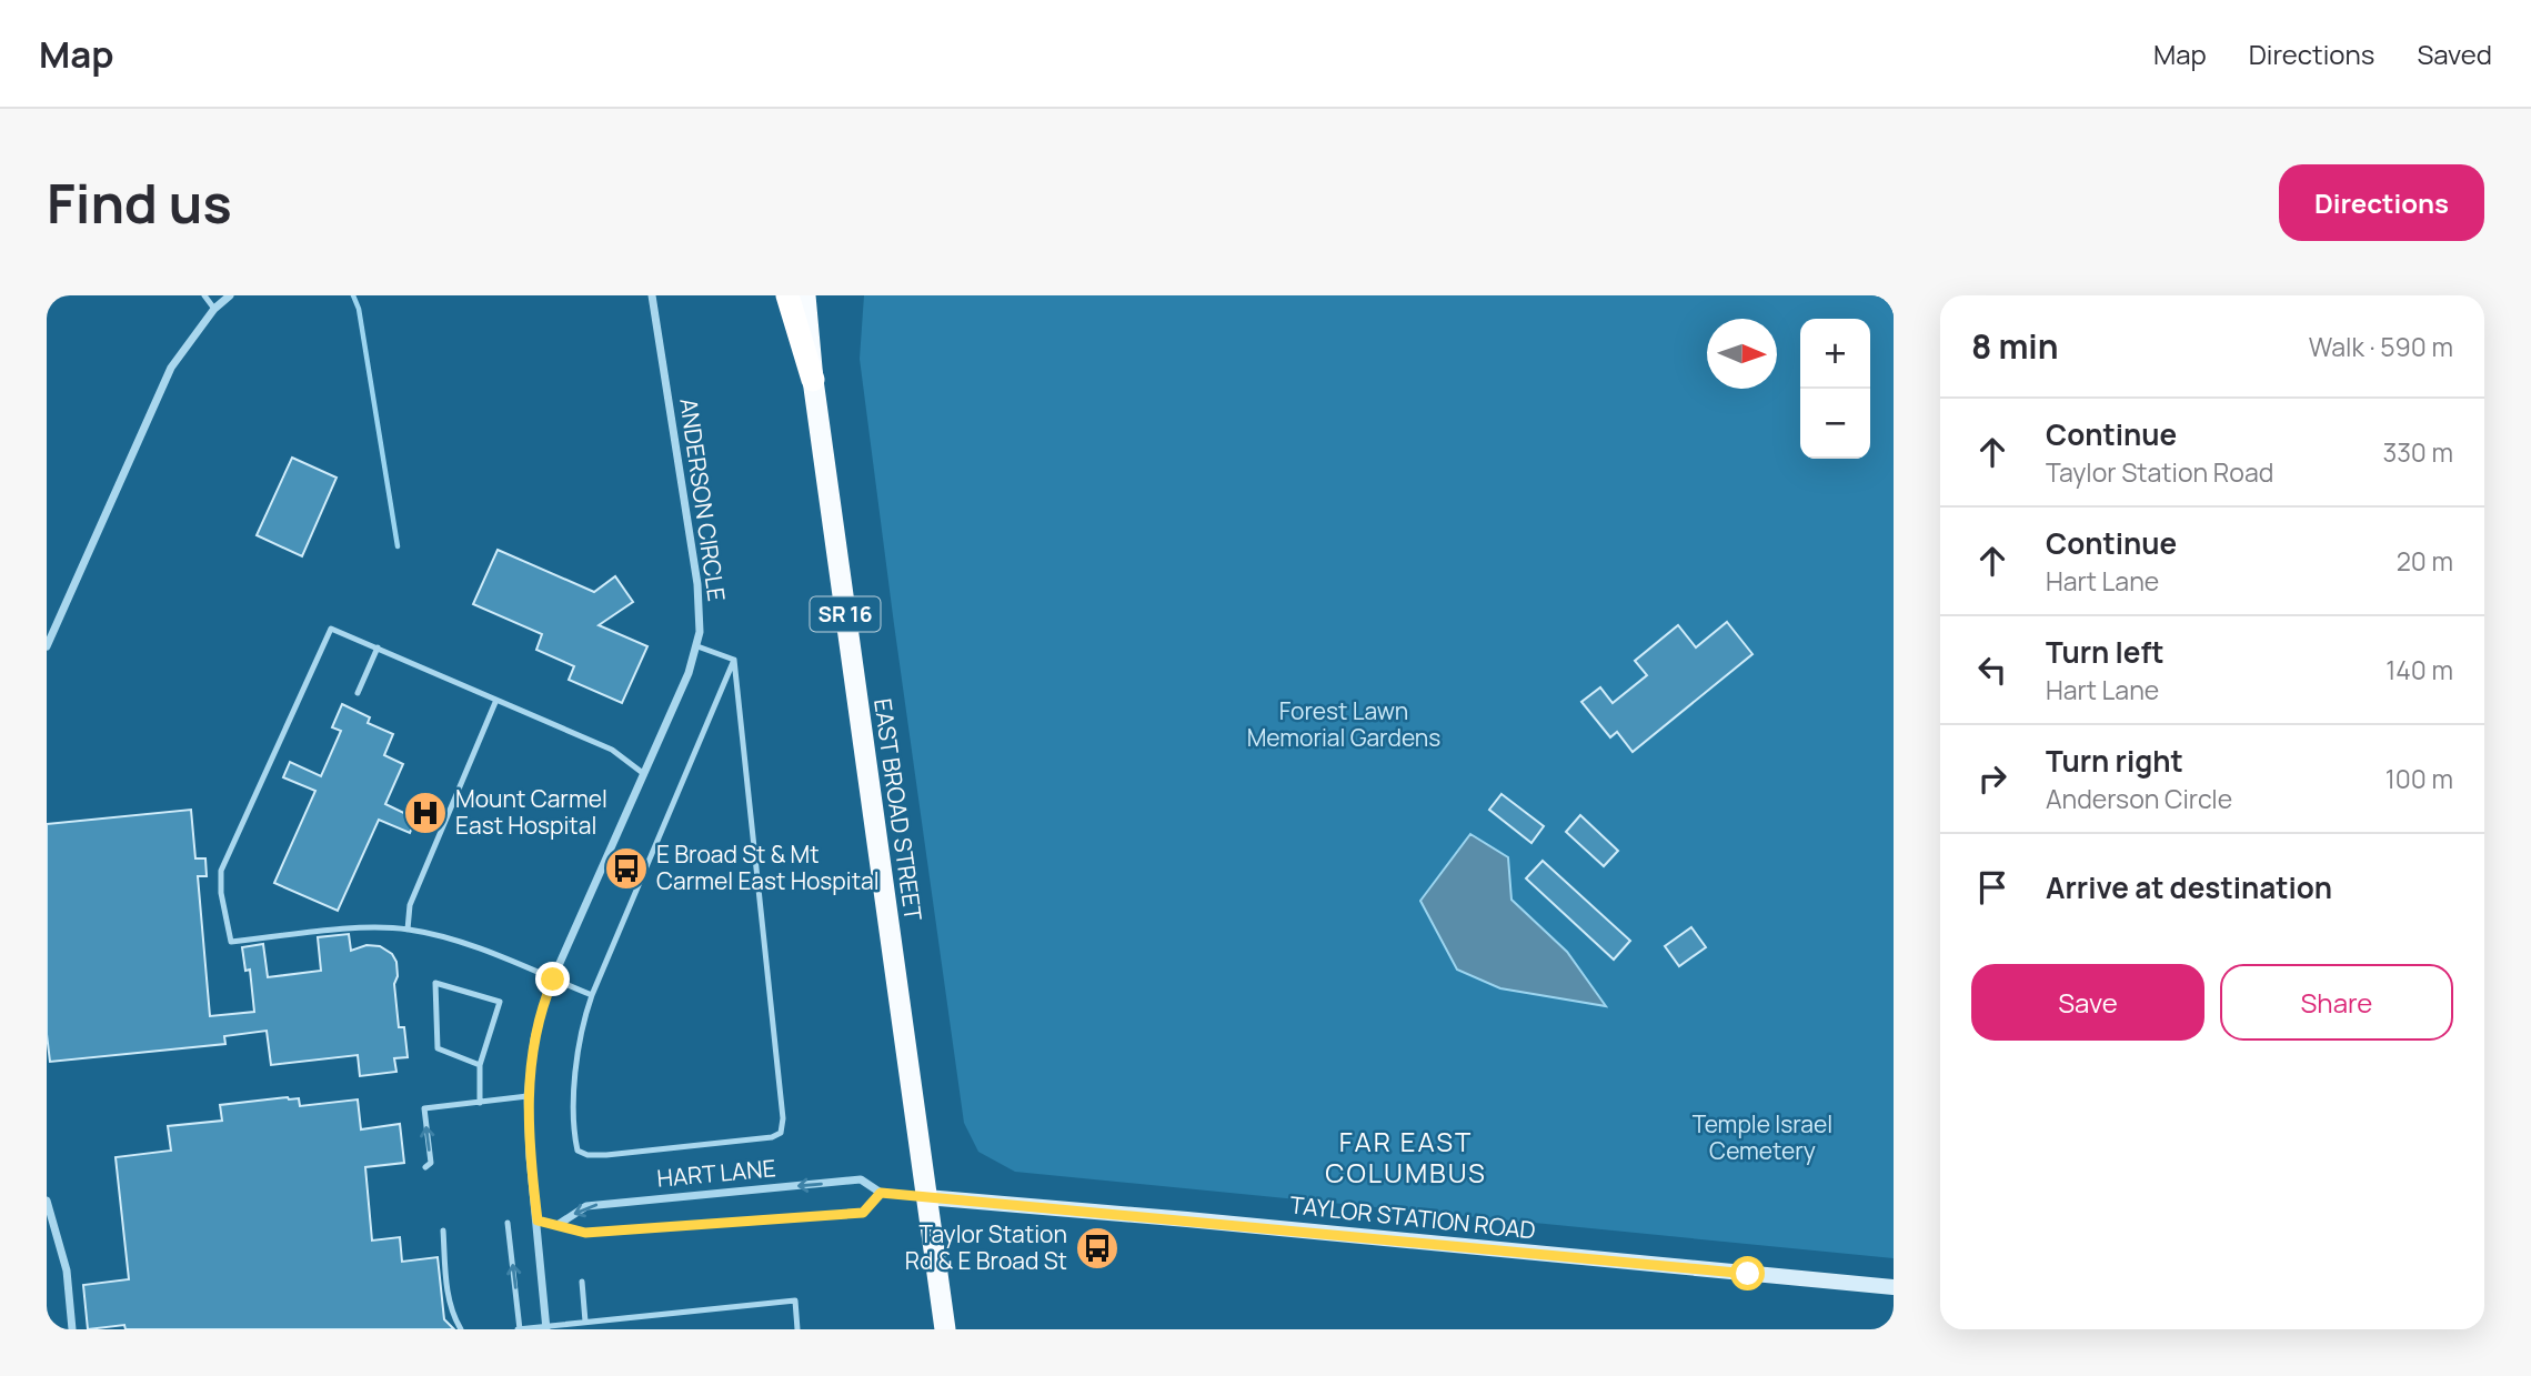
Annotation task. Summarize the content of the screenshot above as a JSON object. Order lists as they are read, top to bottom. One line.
{"streets":{"highway":["SR 16","EAST BROAD STREET"],"main road":["TAYLOR STATION ROAD"],"street":["ANDERSON CIRCLE","HART LANE"]},"crossings":[["ANDERSON CIRCLE","HART LANE"],["EAST BROAD STREET","HART LANE"],["EAST BROAD STREET","TAYLOR STATION ROAD"],["HART LANE","TAYLOR STATION ROAD"]],"districts":["FAR EAST COLUMBUS"],"parks":["Forest Lawn Memorial Gardens","Temple Israel Cemetery"],"places":{"hospital":["Mount Carmel East Hospital"],"bus stop":["E Broad St & Mt Carmel East Hospital","Taylor Station Rd & E Broad St"]},"north":"right","page":{"header":"Map","nav":["Map","Directions","Saved"],"buttons":["Directions",["Save","Share"]],"title":"Find us","heading":["8 min","Walk · 590 m"],"map_buttons":["+","−"],"list":[["Continue","Taylor Station Road","330 m"],["Continue","Hart Lane","20 m"],["Turn left","Hart Lane","140 m"],["Turn right","Anderson Circle","100 m"],"Arrive at destination"]}}
